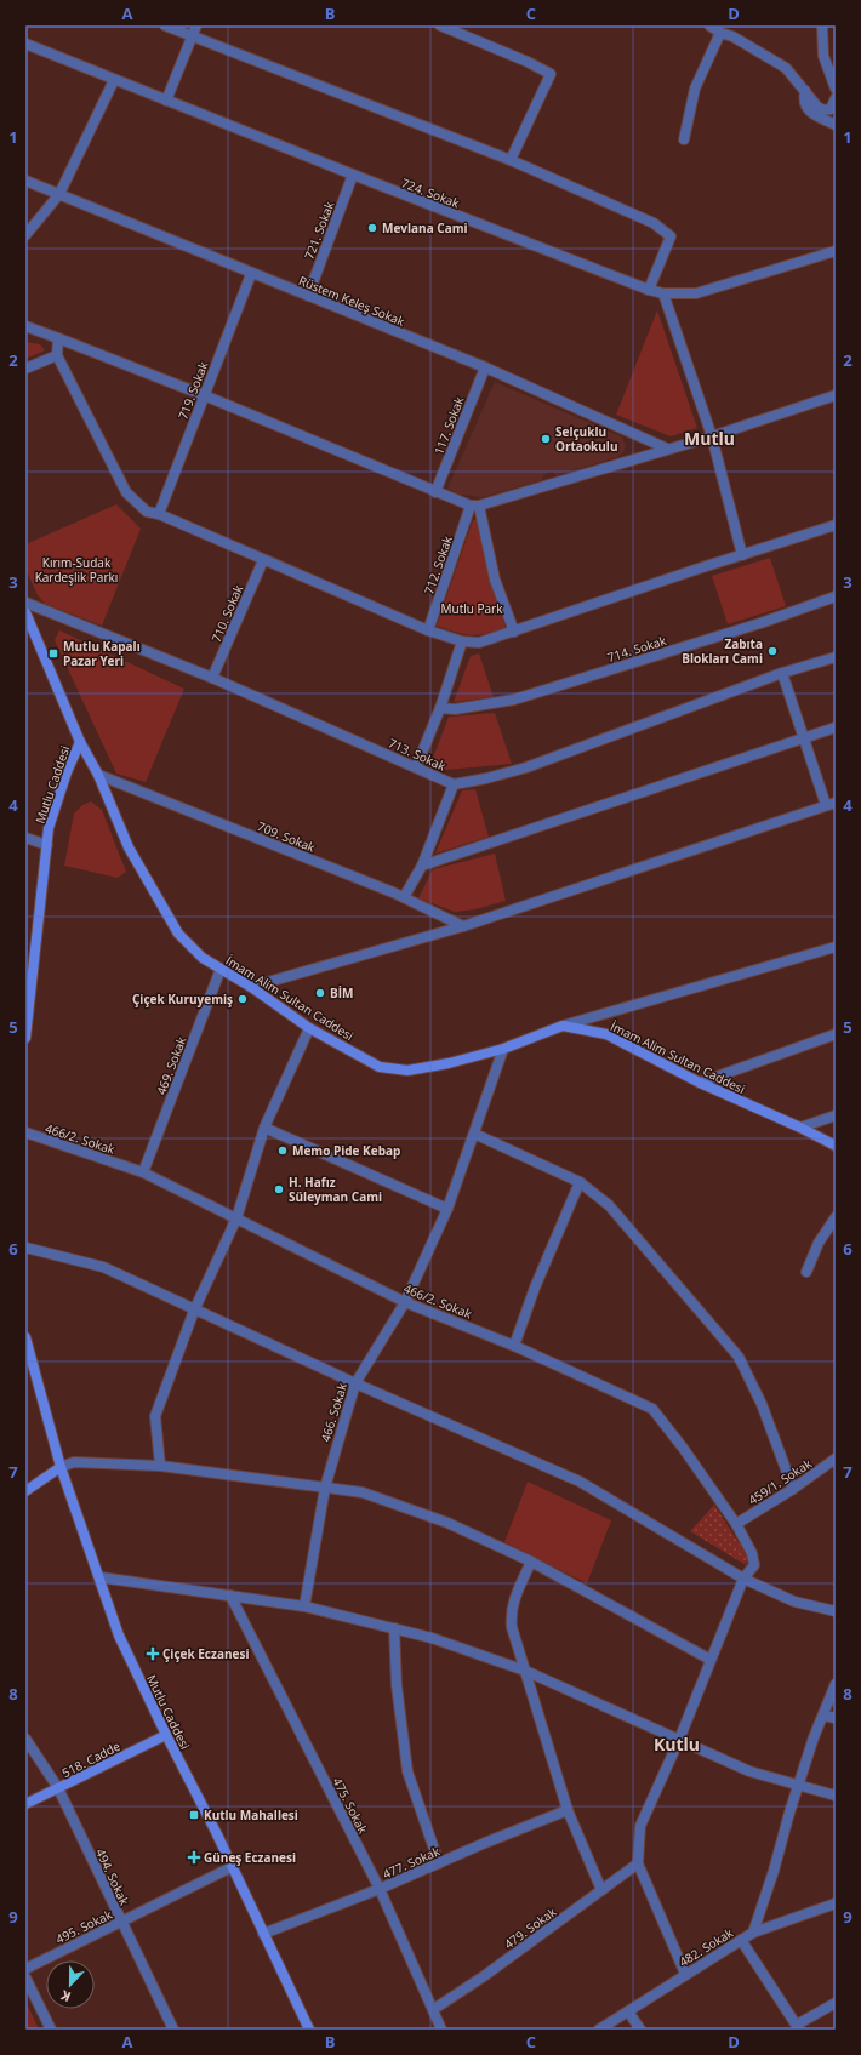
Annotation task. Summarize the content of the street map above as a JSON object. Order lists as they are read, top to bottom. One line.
{"streets":{"street":["724. Sokak","721. Sokak","Rüstem Keleş Sokak","719. Sokak","117. Sokak","712. Sokak","710. Sokak","714. Sokak","713. Sokak","Mutlu Caddesi","709. Sokak","İmam Alim Sultan Caddesi","469. Sokak","466/2. Sokak","466. Sokak","459/1. Sokak","518. Cadde","475. Sokak","477. Sokak","494. Sokak","495. Sokak","479. Sokak","482. Sokak"]},"crossings":[["724. Sokak","721. Sokak"],["721. Sokak","Rüstem Keleş Sokak"],["Rüstem Keleş Sokak","719. Sokak"],["Rüstem Keleş Sokak","117. Sokak"],["710. Sokak","713. Sokak"],["Mutlu Caddesi","İmam Alim Sultan Caddesi"],["Mutlu Caddesi","518. Cadde"],["Mutlu Caddesi","477. Sokak"],["Mutlu Caddesi","495. Sokak"],["709. Sokak","İmam Alim Sultan Caddesi"],["İmam Alim Sultan Caddesi","469. Sokak"],["İmam Alim Sultan Caddesi","466. Sokak"],["469. Sokak","466/2. Sokak"],["466/2. Sokak","466. Sokak"],["466/2. Sokak","459/1. Sokak"],["518. Cadde","494. Sokak"],["475. Sokak","477. Sokak"],["475. Sokak","479. Sokak"],["494. Sokak","495. Sokak"]],"districts":["Mutlu","Kutlu"],"parks":["Kırım-Sudak Kardeşlik Parkı","Mutlu Park"],"places":{"other":["Mevlana Cami","Selçuklu Ortaokulu","Zabıta Blokları Cami","BİM","Çiçek Kuruyemiş","Memo Pide Kebap","H. Hafız Süleyman Cami"],"transit":["Mutlu Kapalı Pazar Yeri","Kutlu Mahallesi"],"health":["Çiçek Eczanesi","Güneş Eczanesi"]},"north":"bottom","grid":{"columns":["A","B","C","D"],"rows":["1","2","3","4","5","6","7","8","9"]}}
